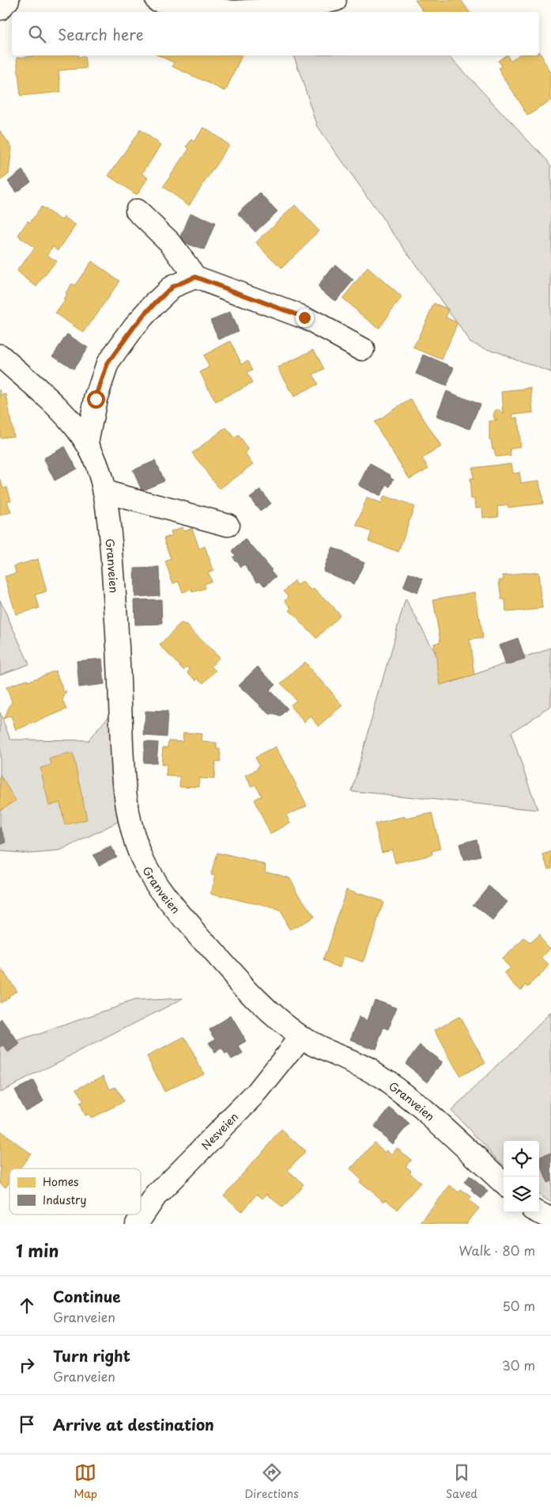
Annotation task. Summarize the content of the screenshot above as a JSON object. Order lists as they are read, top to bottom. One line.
{"streets":{"street":["Granveien","Nesveien"]},"crossings":[["Granveien","Nesveien"]],"legend":["Homes","Industry"],"page":{"search":"Search here","heading":["1 min","Walk · 80 m"],"list":[["Continue","Granveien","50 m"],["Turn right","Granveien","30 m"],"Arrive at destination"],"nav":["Map","Directions","Saved"]}}
